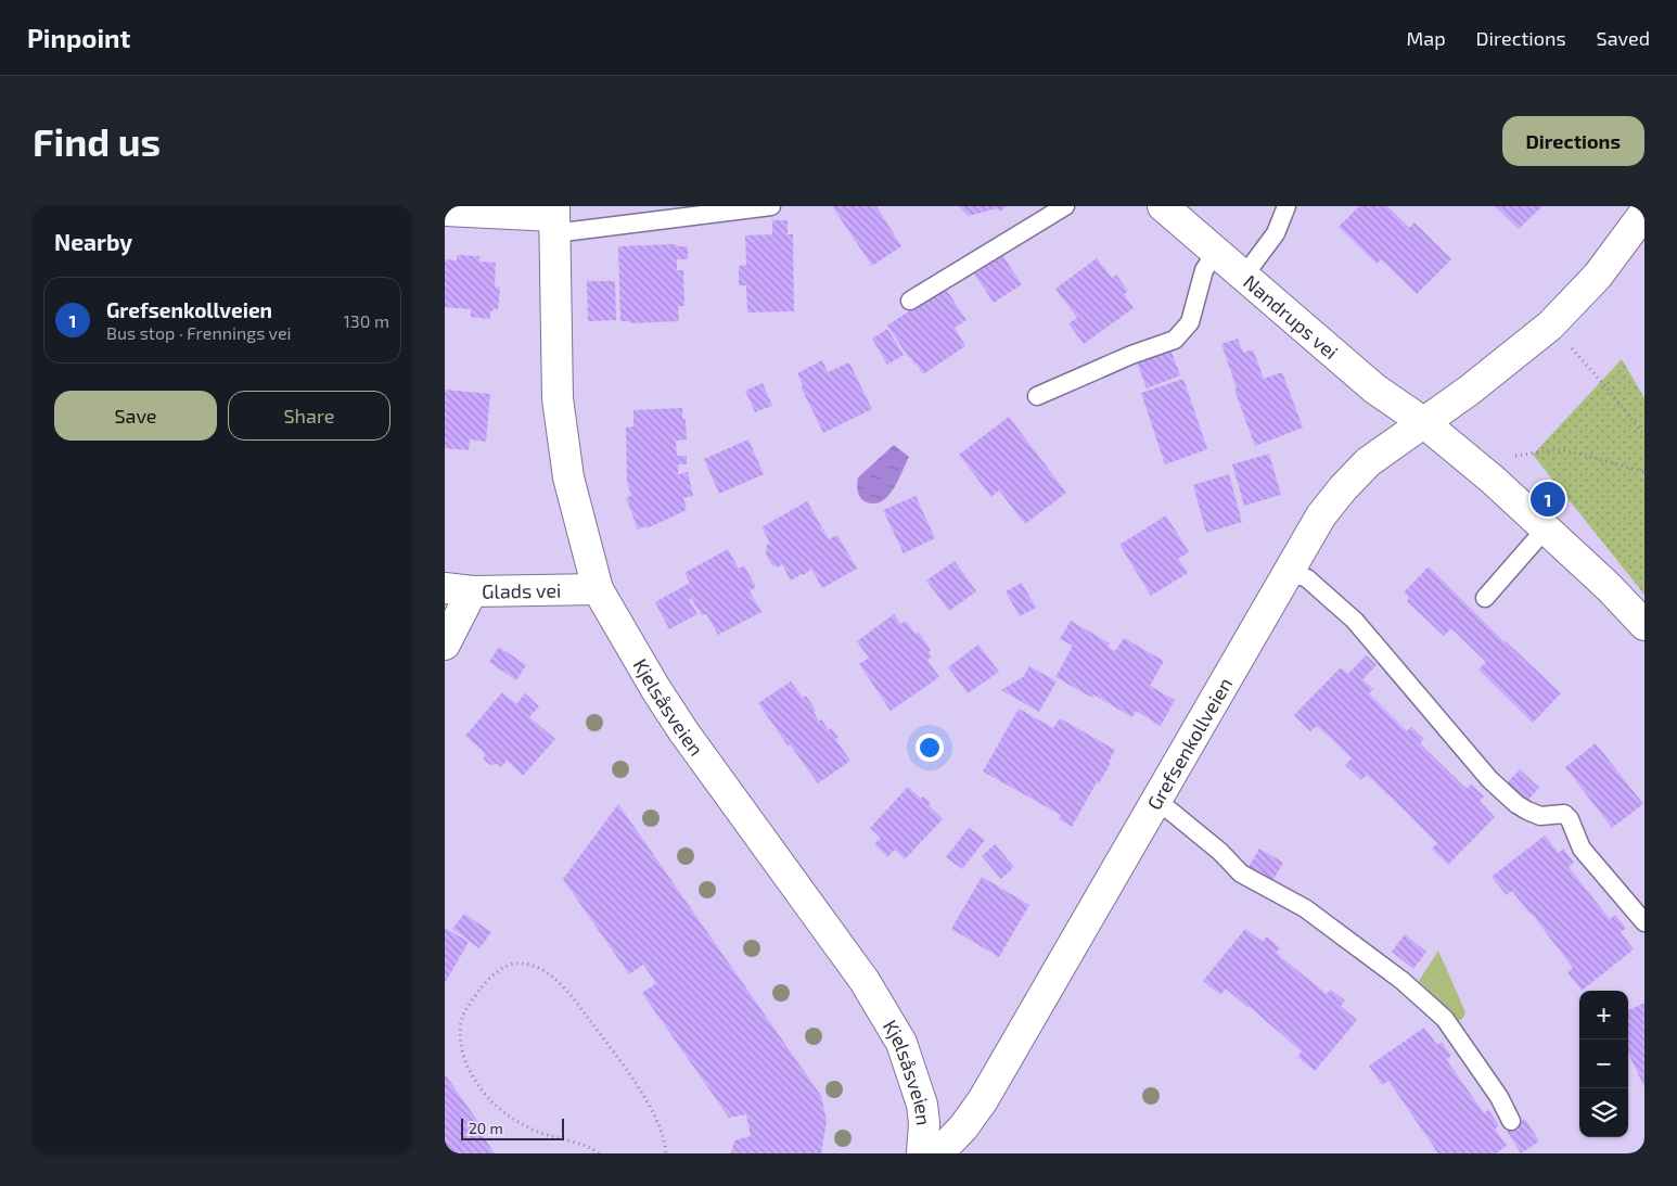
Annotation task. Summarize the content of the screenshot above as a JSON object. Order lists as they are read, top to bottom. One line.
{"streets":{"street":["Nandrups vei","Glads vei","Kjelsåsveien","Grefsenkollveien"]},"crossings":[["Nandrups vei","Grefsenkollveien"],["Glads vei","Kjelsåsveien"]],"scale_bar":"20 m","page":{"header":"Pinpoint","nav":["Map","Directions","Saved"],"buttons":["Directions",["Save","Share"]],"title":"Find us","heading":"Nearby","list":[{"mark":"1","name":"Grefsenkollveien","note":"Bus stop · Frennings vei","value":"130 m"}],"pins":"1","map_buttons":["+","−"],"scale":"20 m"}}
